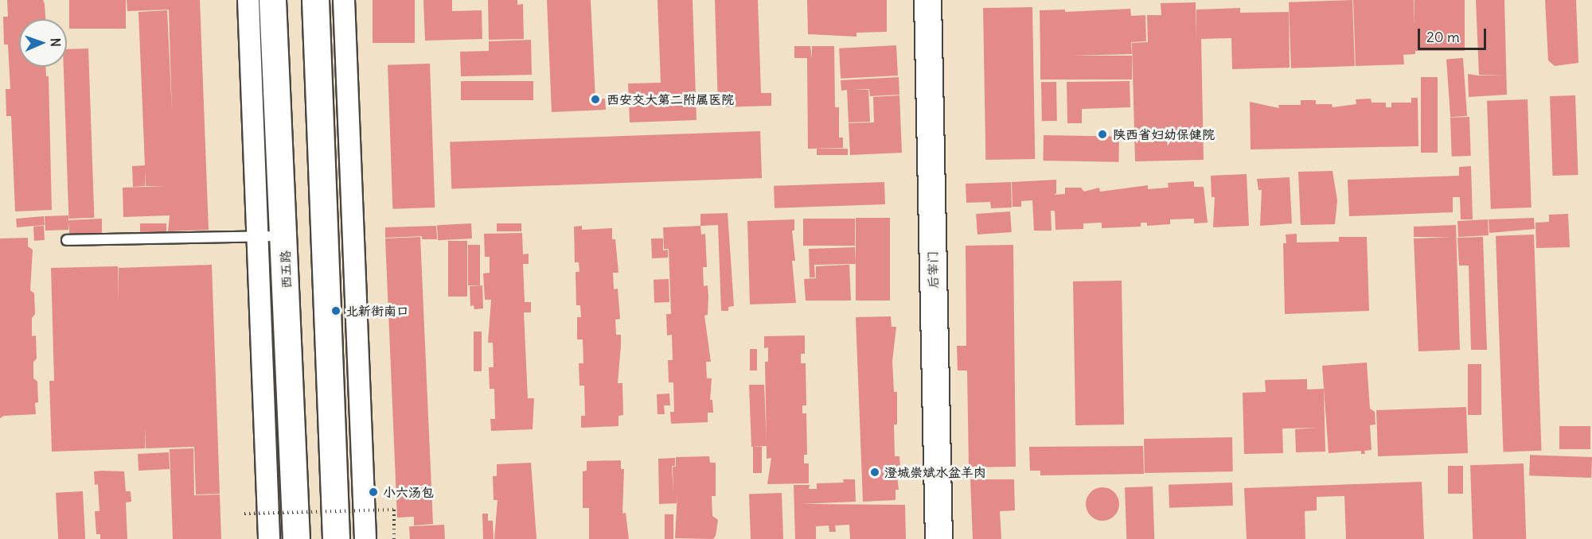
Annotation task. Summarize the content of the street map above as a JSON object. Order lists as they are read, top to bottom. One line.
{"streets":{"main road":["西五路","后宰门"]},"places":["西安交大第二附属医院","陕西省妇幼保健院","北新街南口","澄城崇斌水盆羊肉","小六汤包"],"scale_bar":"20 m","north":"right"}
